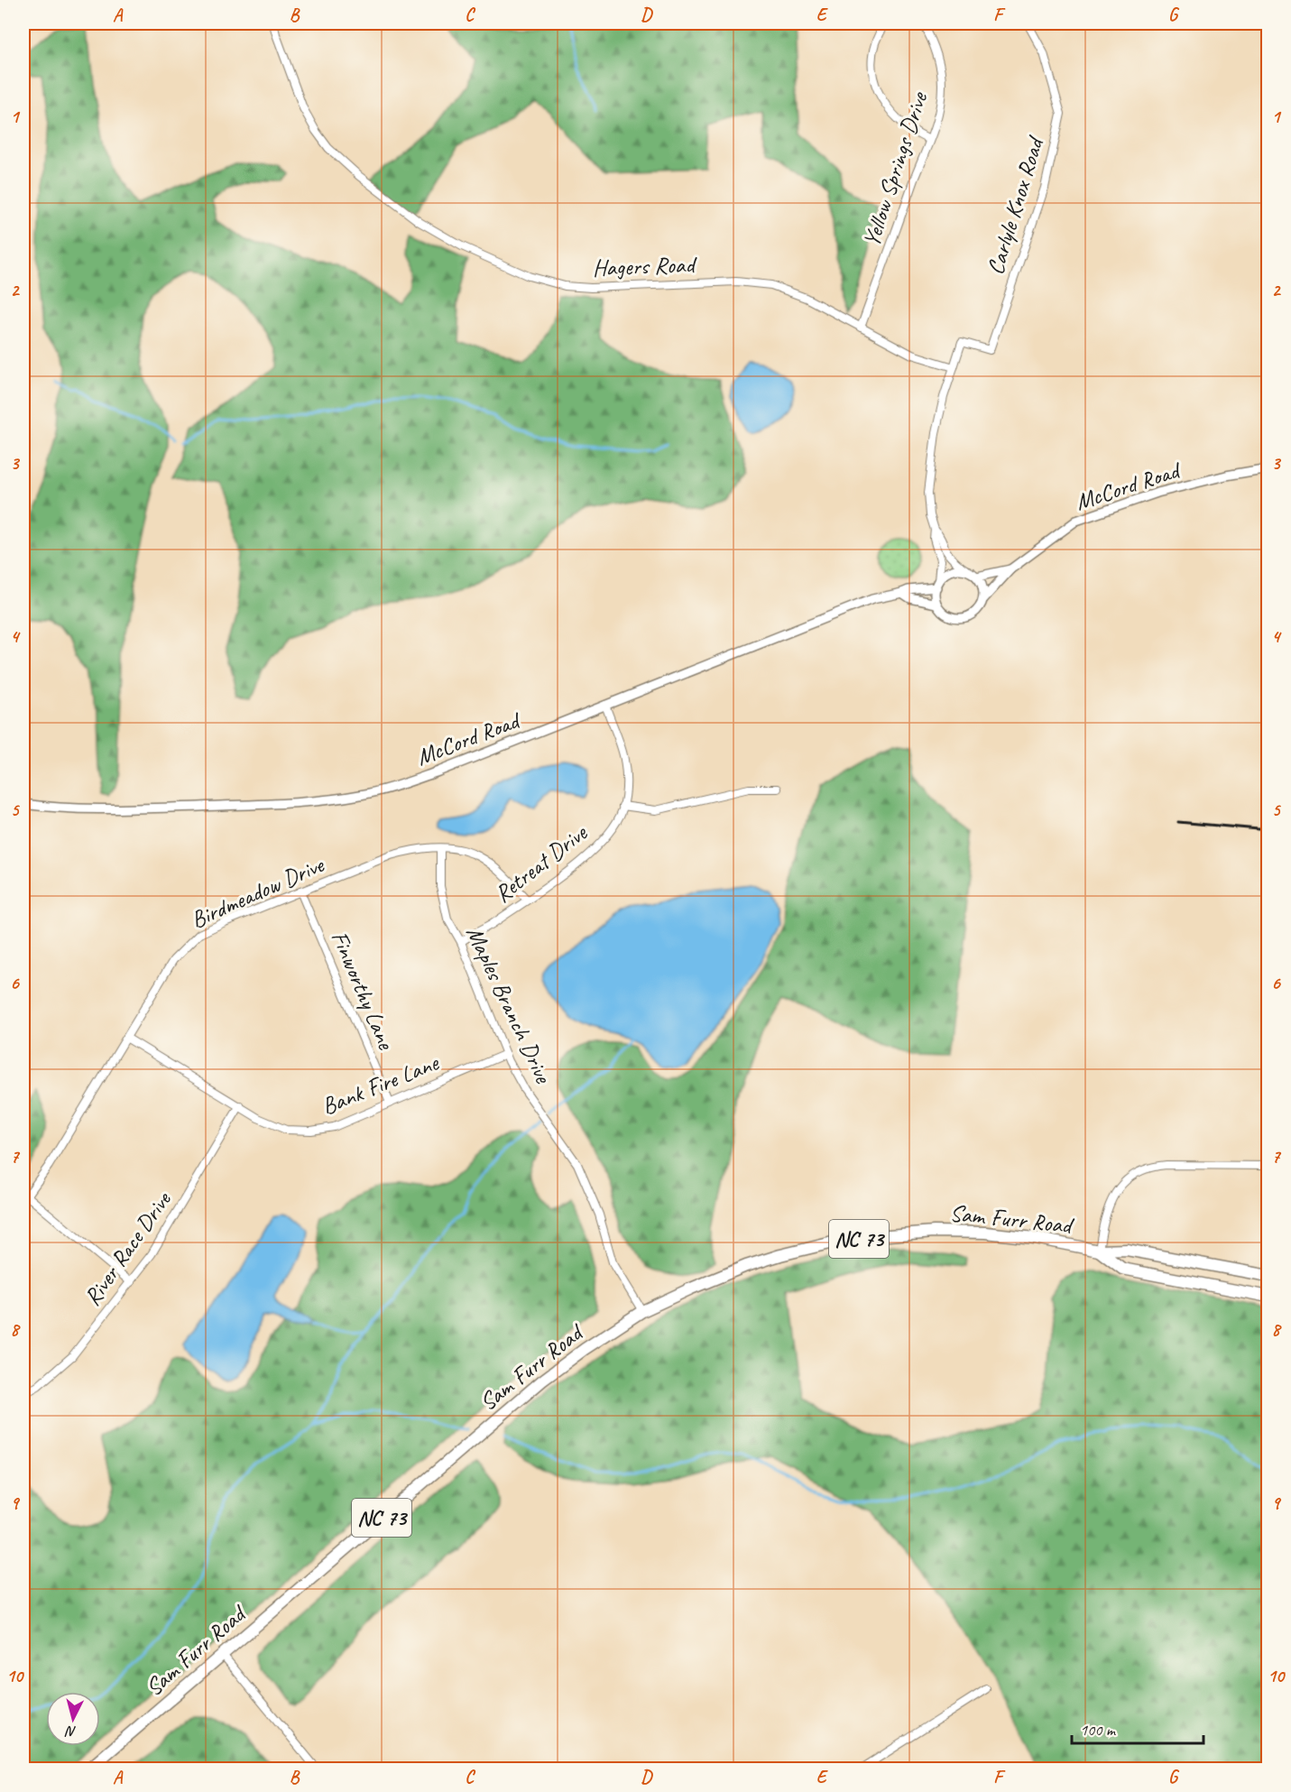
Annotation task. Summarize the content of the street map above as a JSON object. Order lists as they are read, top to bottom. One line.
{"streets":{"main road":["Sam Furr Road","NC 73"],"street":["Yellow Springs Drive","Carlyle Knox Road","Hagers Road","McCord Road","Retreat Drive","Birdmeadow Drive","Finworthy Lane","Maples Branch Drive","Bank Fire Lane","River Race Drive"]},"crossings":[["Yellow Springs Drive","Hagers Road"],["Carlyle Knox Road","Hagers Road"],["McCord Road","Retreat Drive"],["Retreat Drive","Birdmeadow Drive"],["Retreat Drive","Maples Branch Drive"],["Birdmeadow Drive","Finworthy Lane"],["Birdmeadow Drive","Maples Branch Drive"],["Birdmeadow Drive","Bank Fire Lane"],["Finworthy Lane","Bank Fire Lane"],["Maples Branch Drive","Bank Fire Lane"],["Maples Branch Drive","Sam Furr Road"],["Bank Fire Lane","River Race Drive"]],"scale_bar":"100 m","north":"bottom","grid":{"columns":["A","B","C","D","E","F","G"],"rows":["1","2","3","4","5","6","7","8","9","10"]}}
